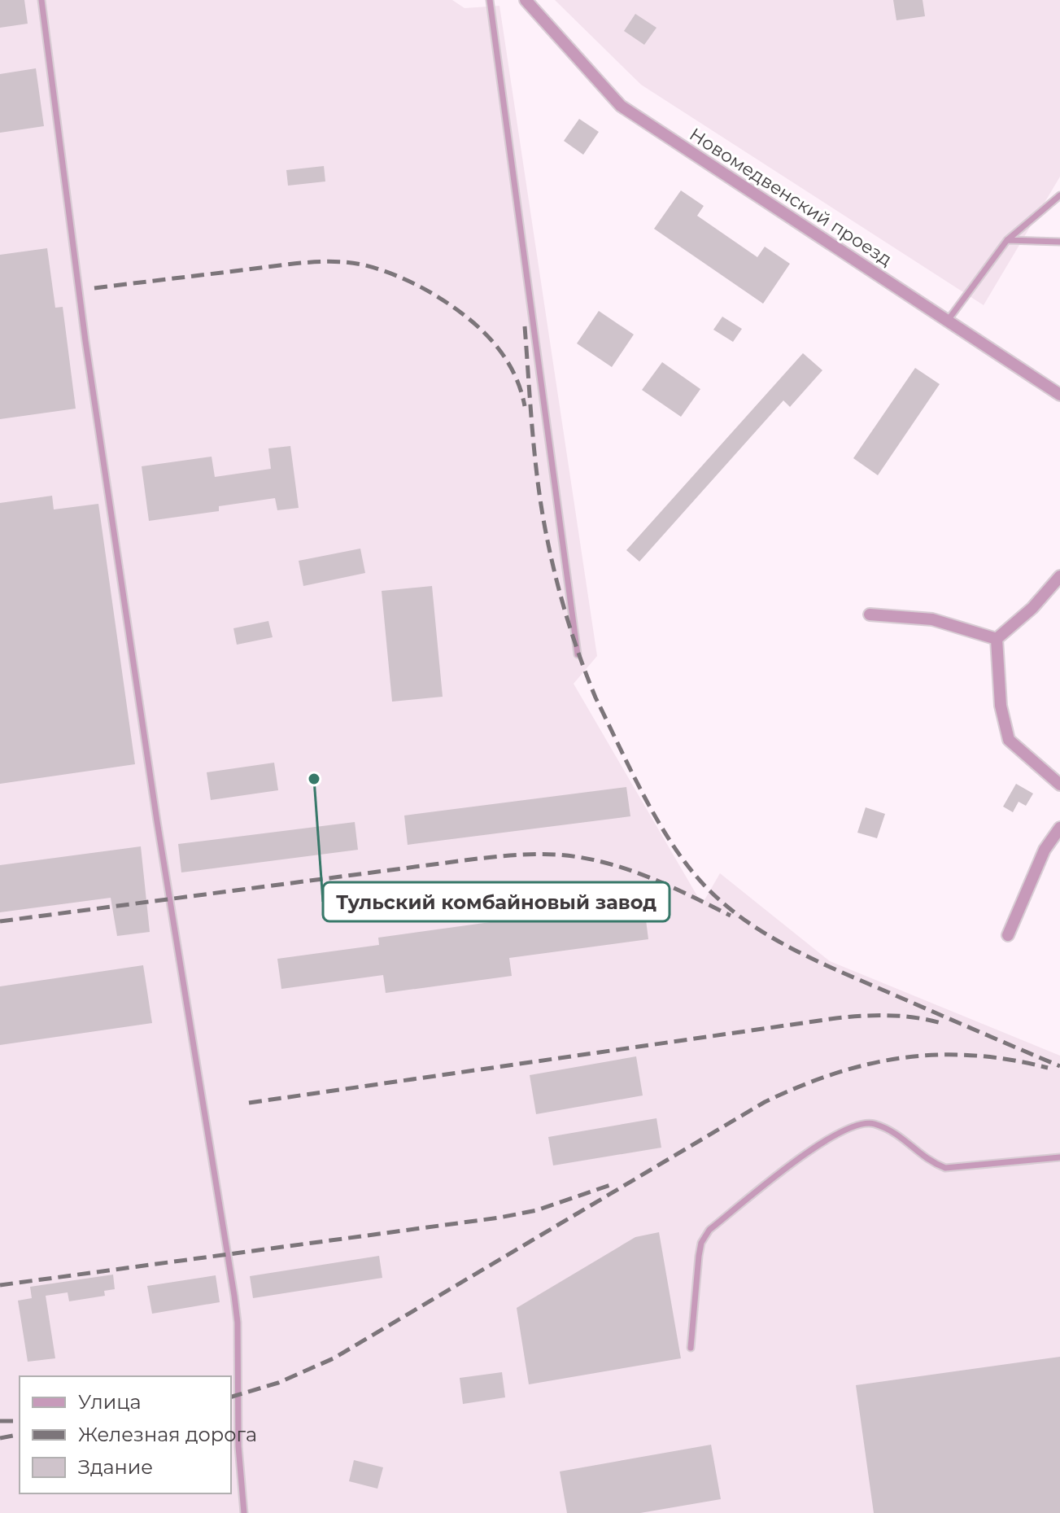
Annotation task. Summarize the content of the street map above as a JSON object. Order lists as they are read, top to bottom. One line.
{"streets":{"street":["Новомедвенский проезд"]},"places":["Тульский комбайновый завод"],"legend":["Улица","Железная дорога","Здание"]}
